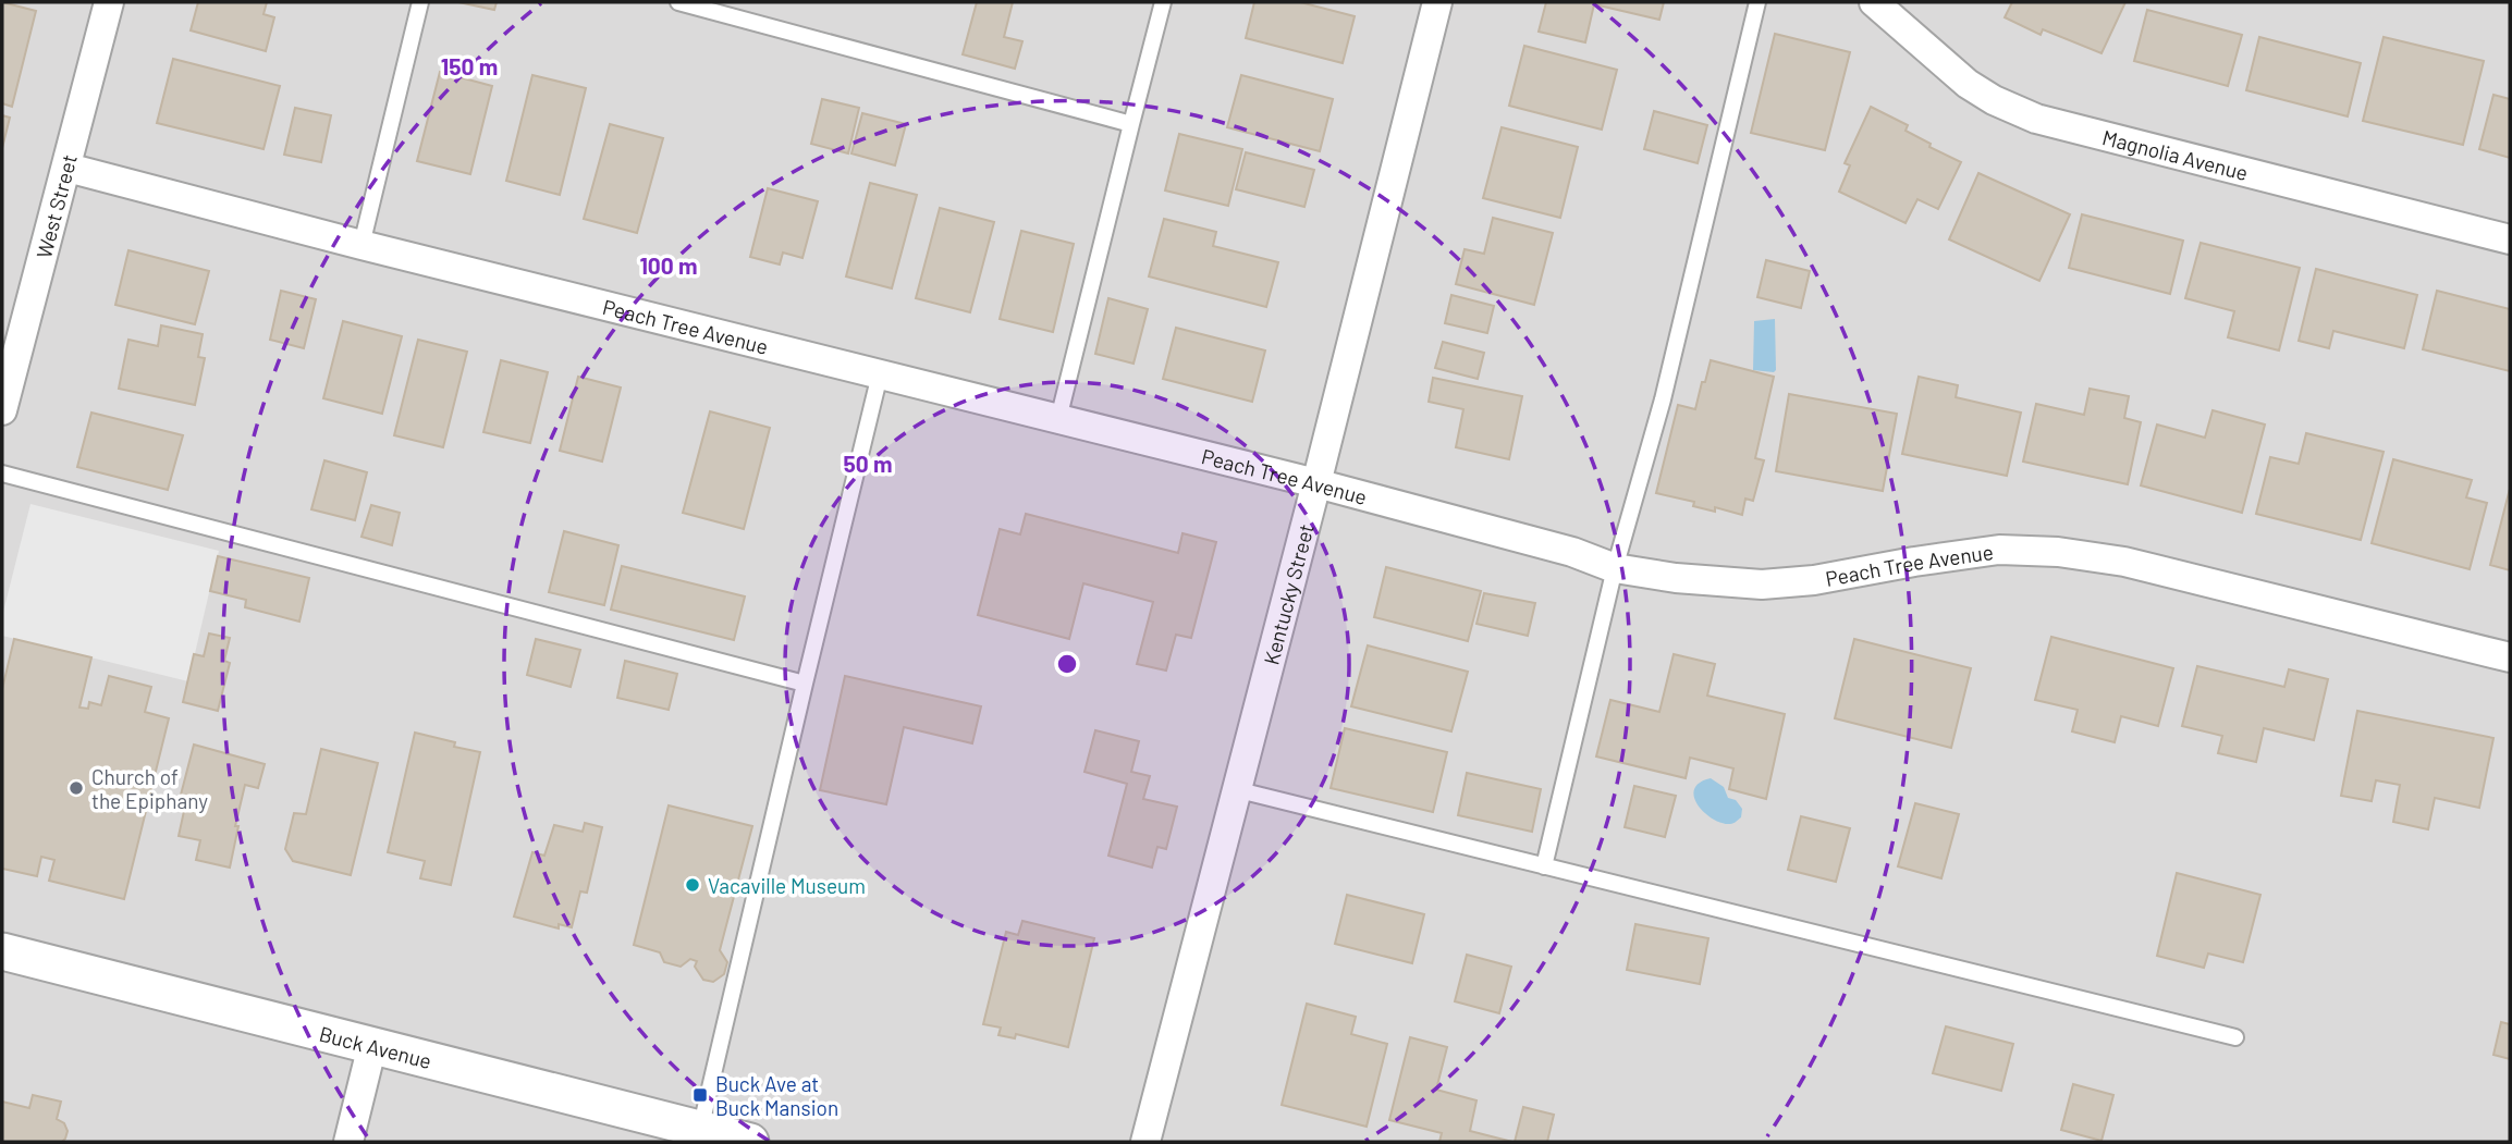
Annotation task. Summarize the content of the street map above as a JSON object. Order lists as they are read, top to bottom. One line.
{"streets":{"street":["Magnolia Avenue","West Street","Peach Tree Avenue","Kentucky Street","Buck Avenue"]},"crossings":[["West Street","Peach Tree Avenue"],["Peach Tree Avenue","Kentucky Street"]],"places":{"other":["Church of the Epiphany","Vacaville Museum"],"transit":["Buck Ave at Buck Mansion"]},"rings":["150 m","100 m","50 m"]}
